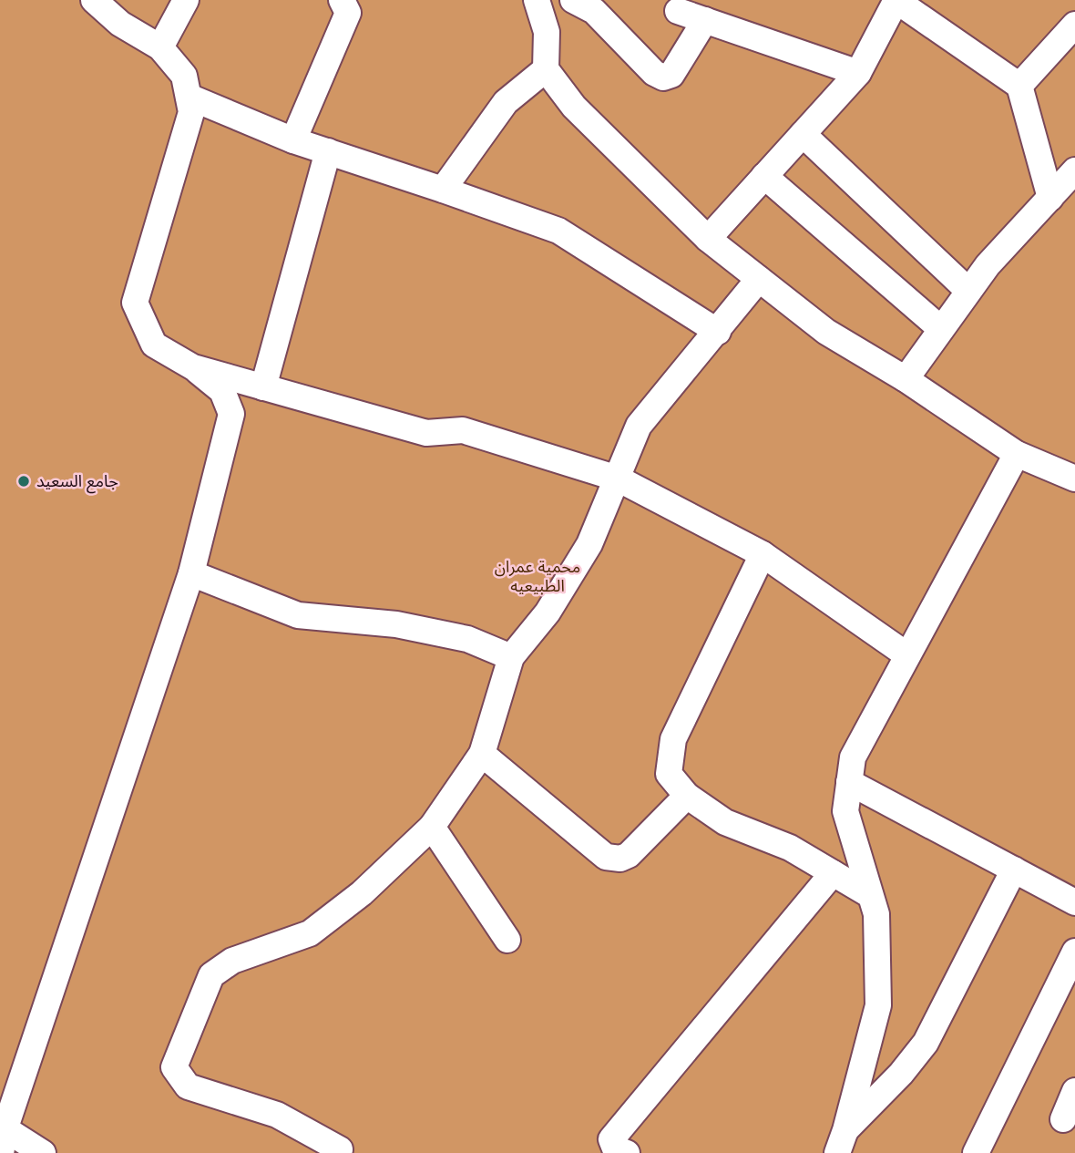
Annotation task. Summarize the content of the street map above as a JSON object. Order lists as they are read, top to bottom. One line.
{"parks":["محمية عمران الطبيعيه"],"places":["جامع السعيد"]}
